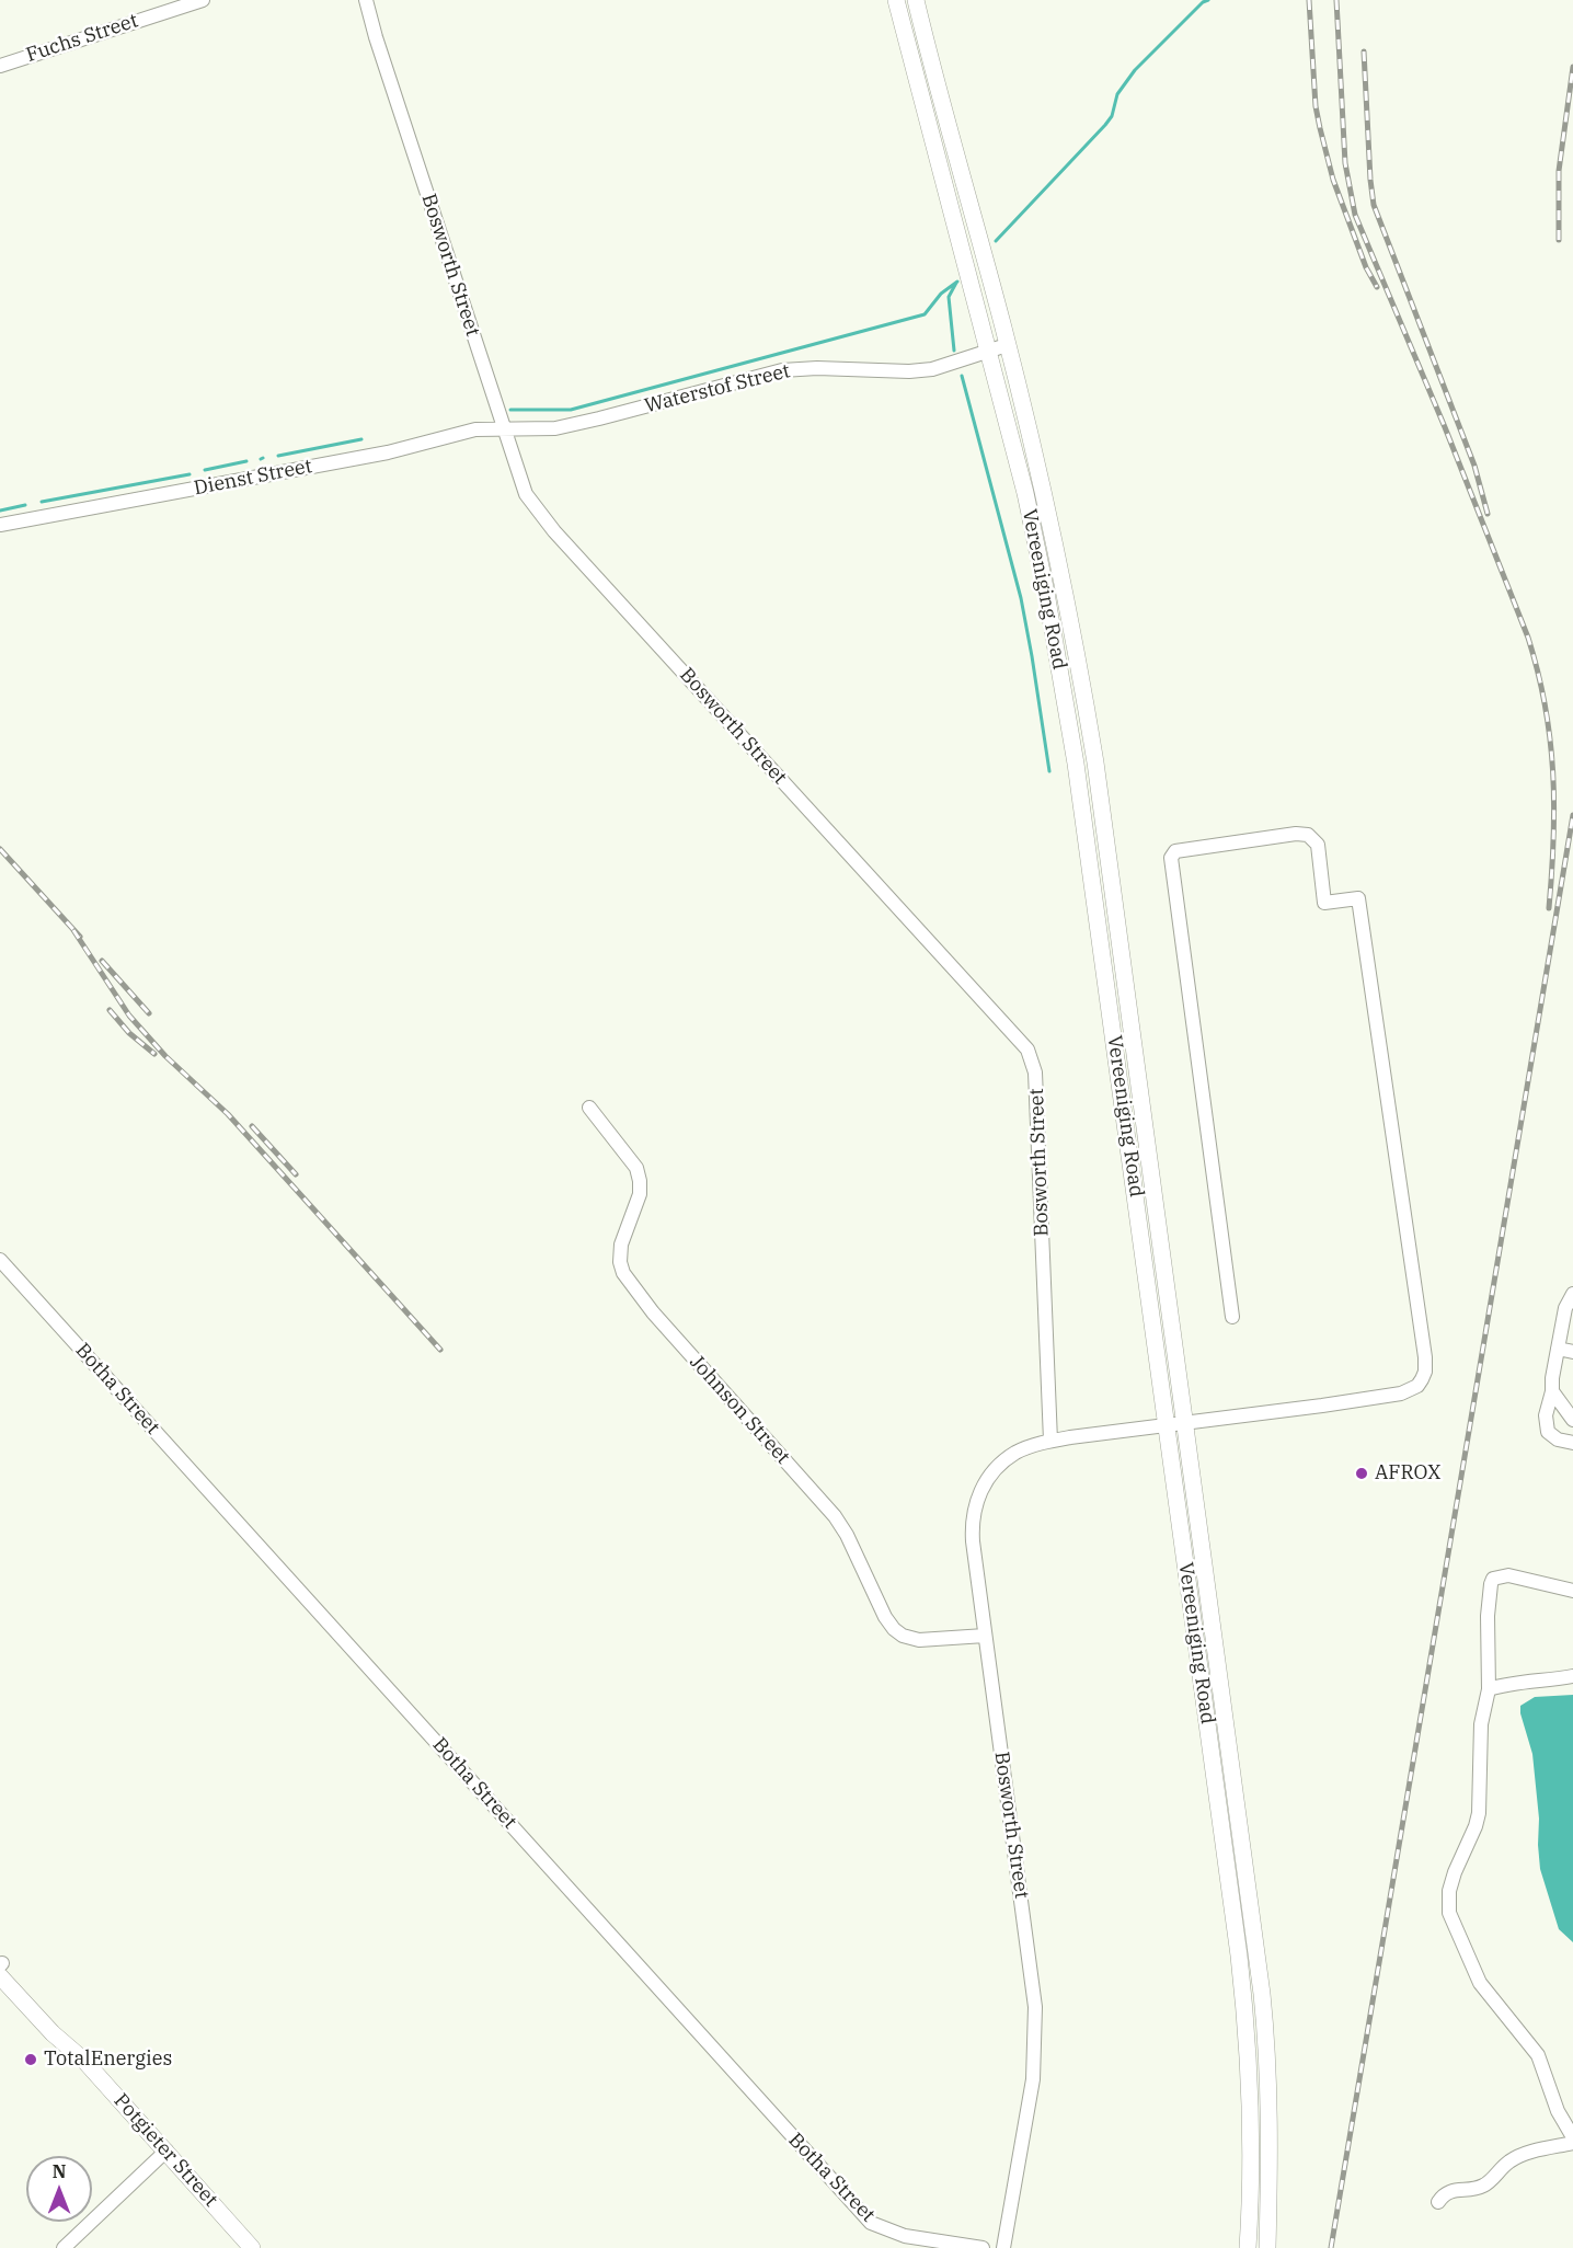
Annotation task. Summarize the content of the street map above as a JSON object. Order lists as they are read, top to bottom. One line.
{"streets":{"main road":["Vereeniging Road","Potgieter Street"],"street":["Fuchs Street","Bosworth Street","Waterstof Street","Dienst Street","Botha Street","Johnson Street"]},"crossings":[["Bosworth Street","Waterstof Street"],["Bosworth Street","Dienst Street"],["Bosworth Street","Vereeniging Road"],["Bosworth Street","Johnson Street"],["Waterstof Street","Dienst Street"],["Waterstof Street","Vereeniging Road"]],"places":["AFROX","TotalEnergies"],"north":"top"}
